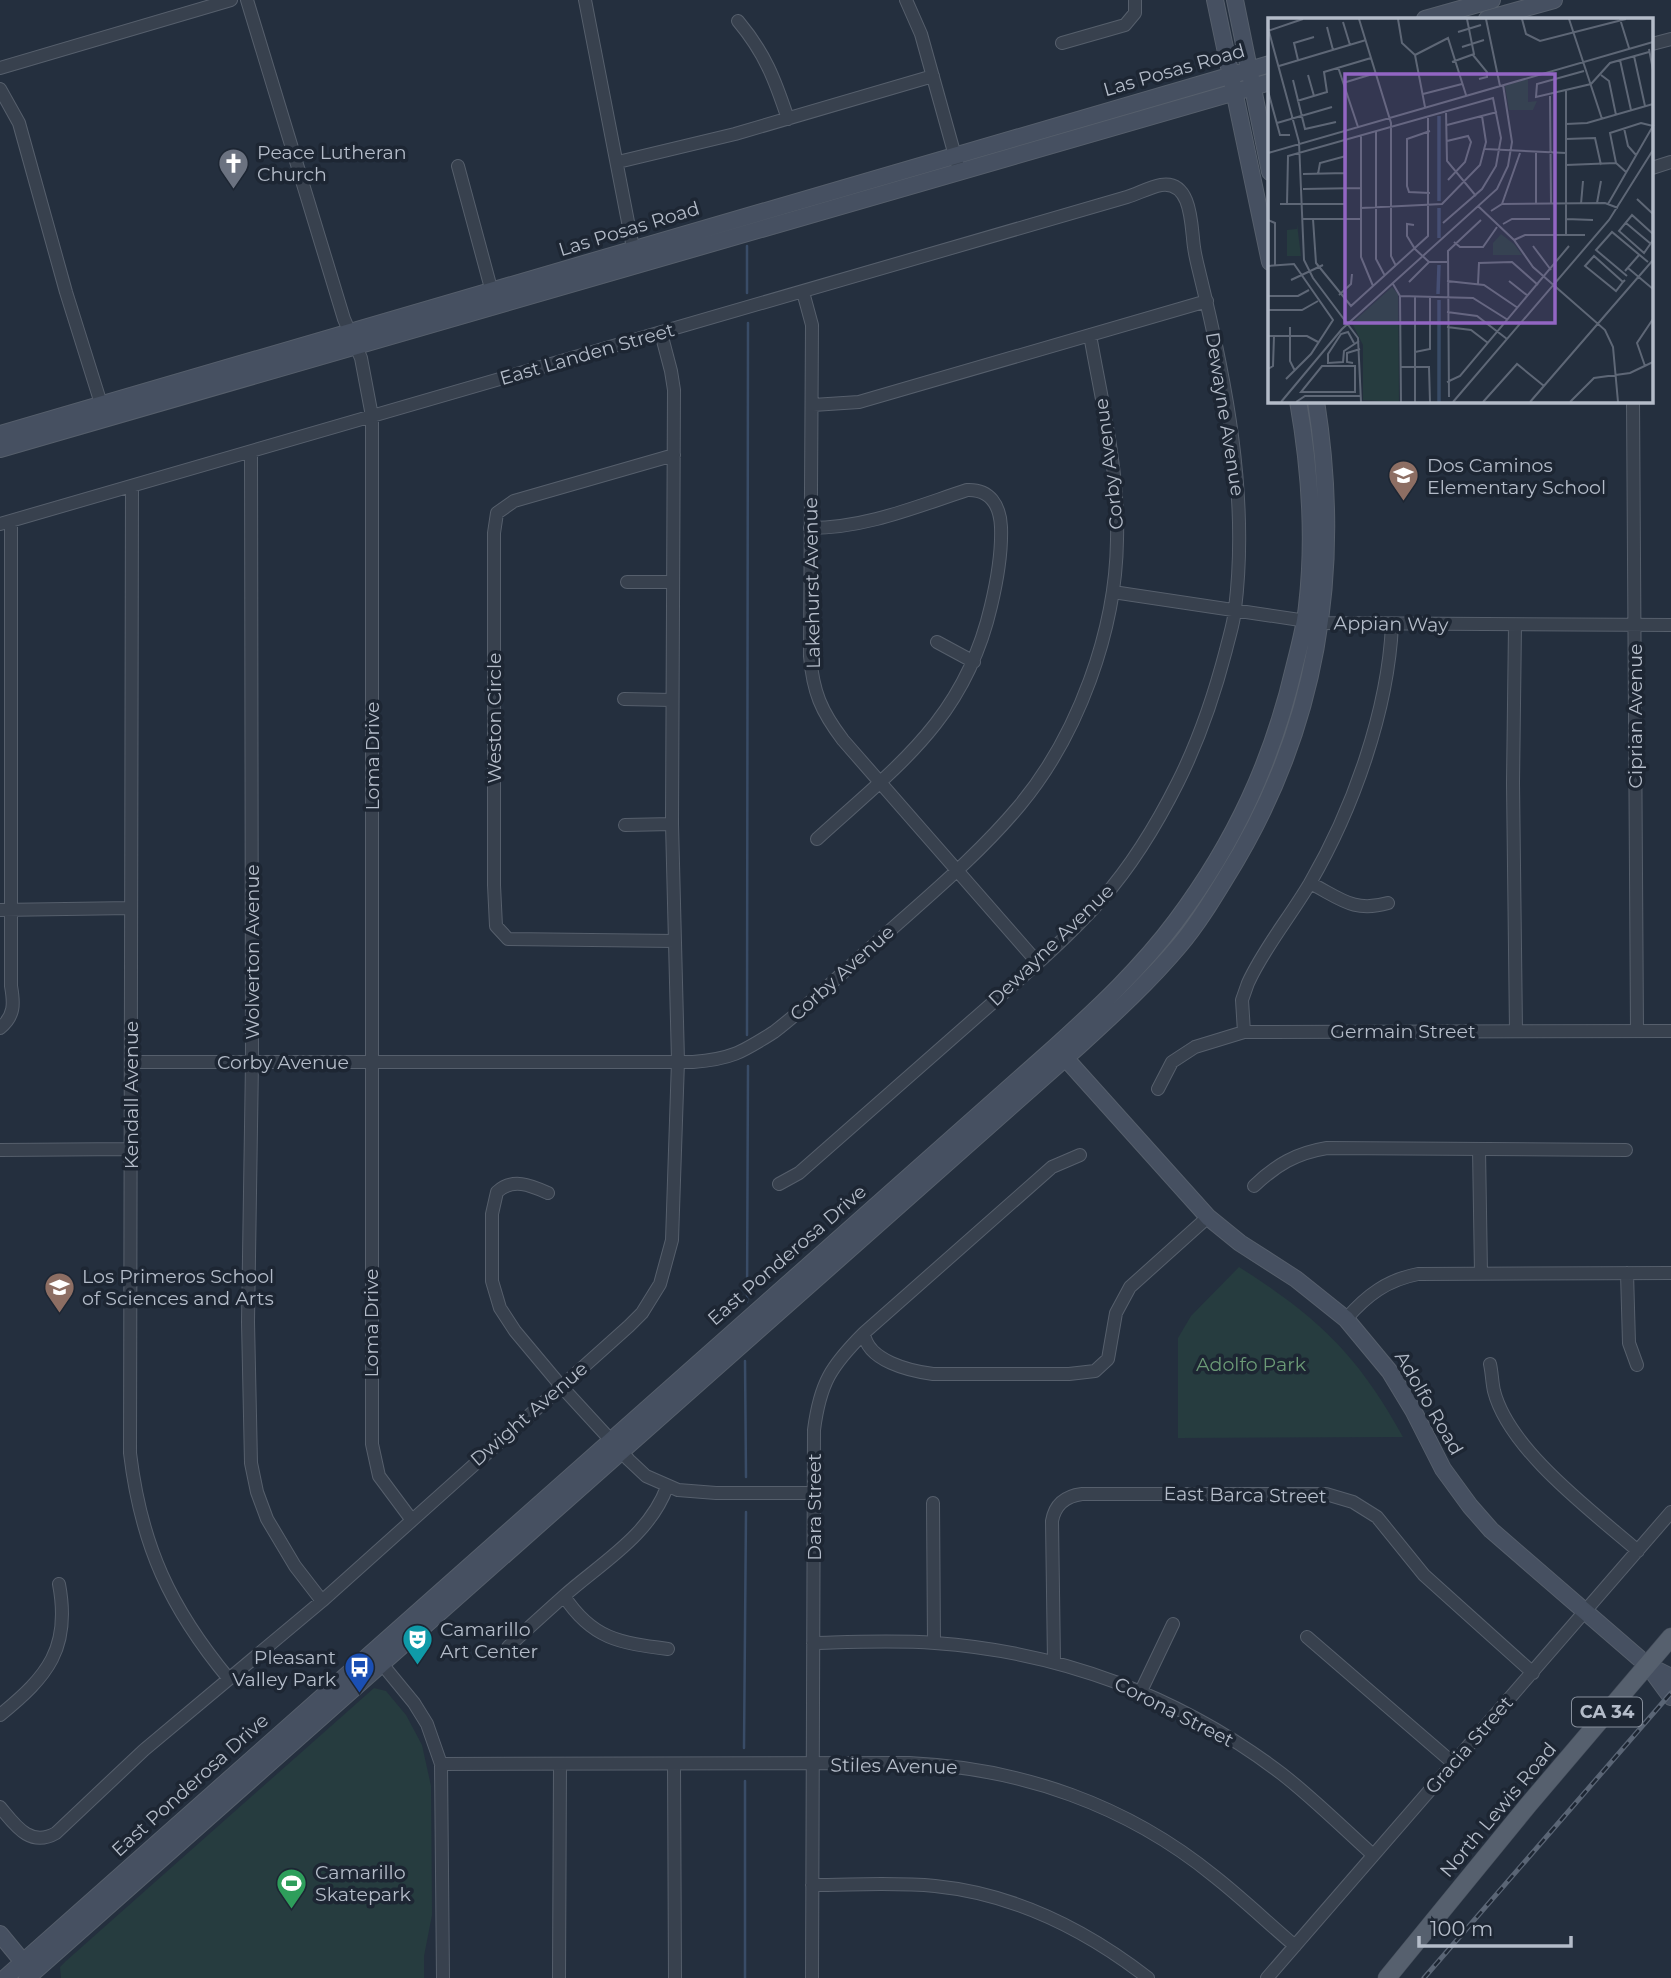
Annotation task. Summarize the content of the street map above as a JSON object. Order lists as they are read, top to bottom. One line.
{"streets":{"main road":["Las Posas Road","East Ponderosa Drive","Adolfo Road","CA 34","North Lewis Road"],"street":["East Landen Street","Dewayne Avenue","Corby Avenue","Lakehurst Avenue","Appian Way","Ciprian Avenue","Weston Circle","Loma Drive","Wolverton Avenue","Germain Street","Kendall Avenue","Dwight Avenue","East Barca Street","Dara Street","Corona Street","Gracia Street","Stiles Avenue"]},"crossings":[["Las Posas Road","Loma Drive"],["East Landen Street","Dewayne Avenue"],["East Landen Street","Lakehurst Avenue"],["East Landen Street","Loma Drive"],["East Landen Street","Wolverton Avenue"],["East Landen Street","Kendall Avenue"],["East Landen Street","Dwight Avenue"],["Dewayne Avenue","Lakehurst Avenue"],["Dewayne Avenue","Appian Way"],["Corby Avenue","Lakehurst Avenue"],["Corby Avenue","Appian Way"],["Corby Avenue","Loma Drive"],["Corby Avenue","Wolverton Avenue"],["Corby Avenue","Kendall Avenue"],["Corby Avenue","Dwight Avenue"],["Appian Way","Ciprian Avenue"],["Appian Way","East Ponderosa Drive"],["Ciprian Avenue","Germain Street"],["Weston Circle","Dwight Avenue"],["Loma Drive","Dwight Avenue"],["Wolverton Avenue","Dwight Avenue"],["Kendall Avenue","Dwight Avenue"],["East Ponderosa Drive","Adolfo Road"],["Adolfo Road","Gracia Street"],["Adolfo Road","North Lewis Road"],["East Barca Street","Corona Street"],["East Barca Street","Gracia Street"],["Dara Street","Corona Street"],["Dara Street","Stiles Avenue"],["Corona Street","Gracia Street"],["Gracia Street","Stiles Avenue"]],"parks":["Adolfo Park"],"places":{"church":["Peace Lutheran Church"],"school or university":["Dos Caminos Elementary School","Los Primeros School of Sciences and Arts"],"theatre":["Camarillo Art Center"],"bus stop":["Pleasant Valley Park"],"sports":["Camarillo Skatepark"]},"scale_bar":"100 m"}
